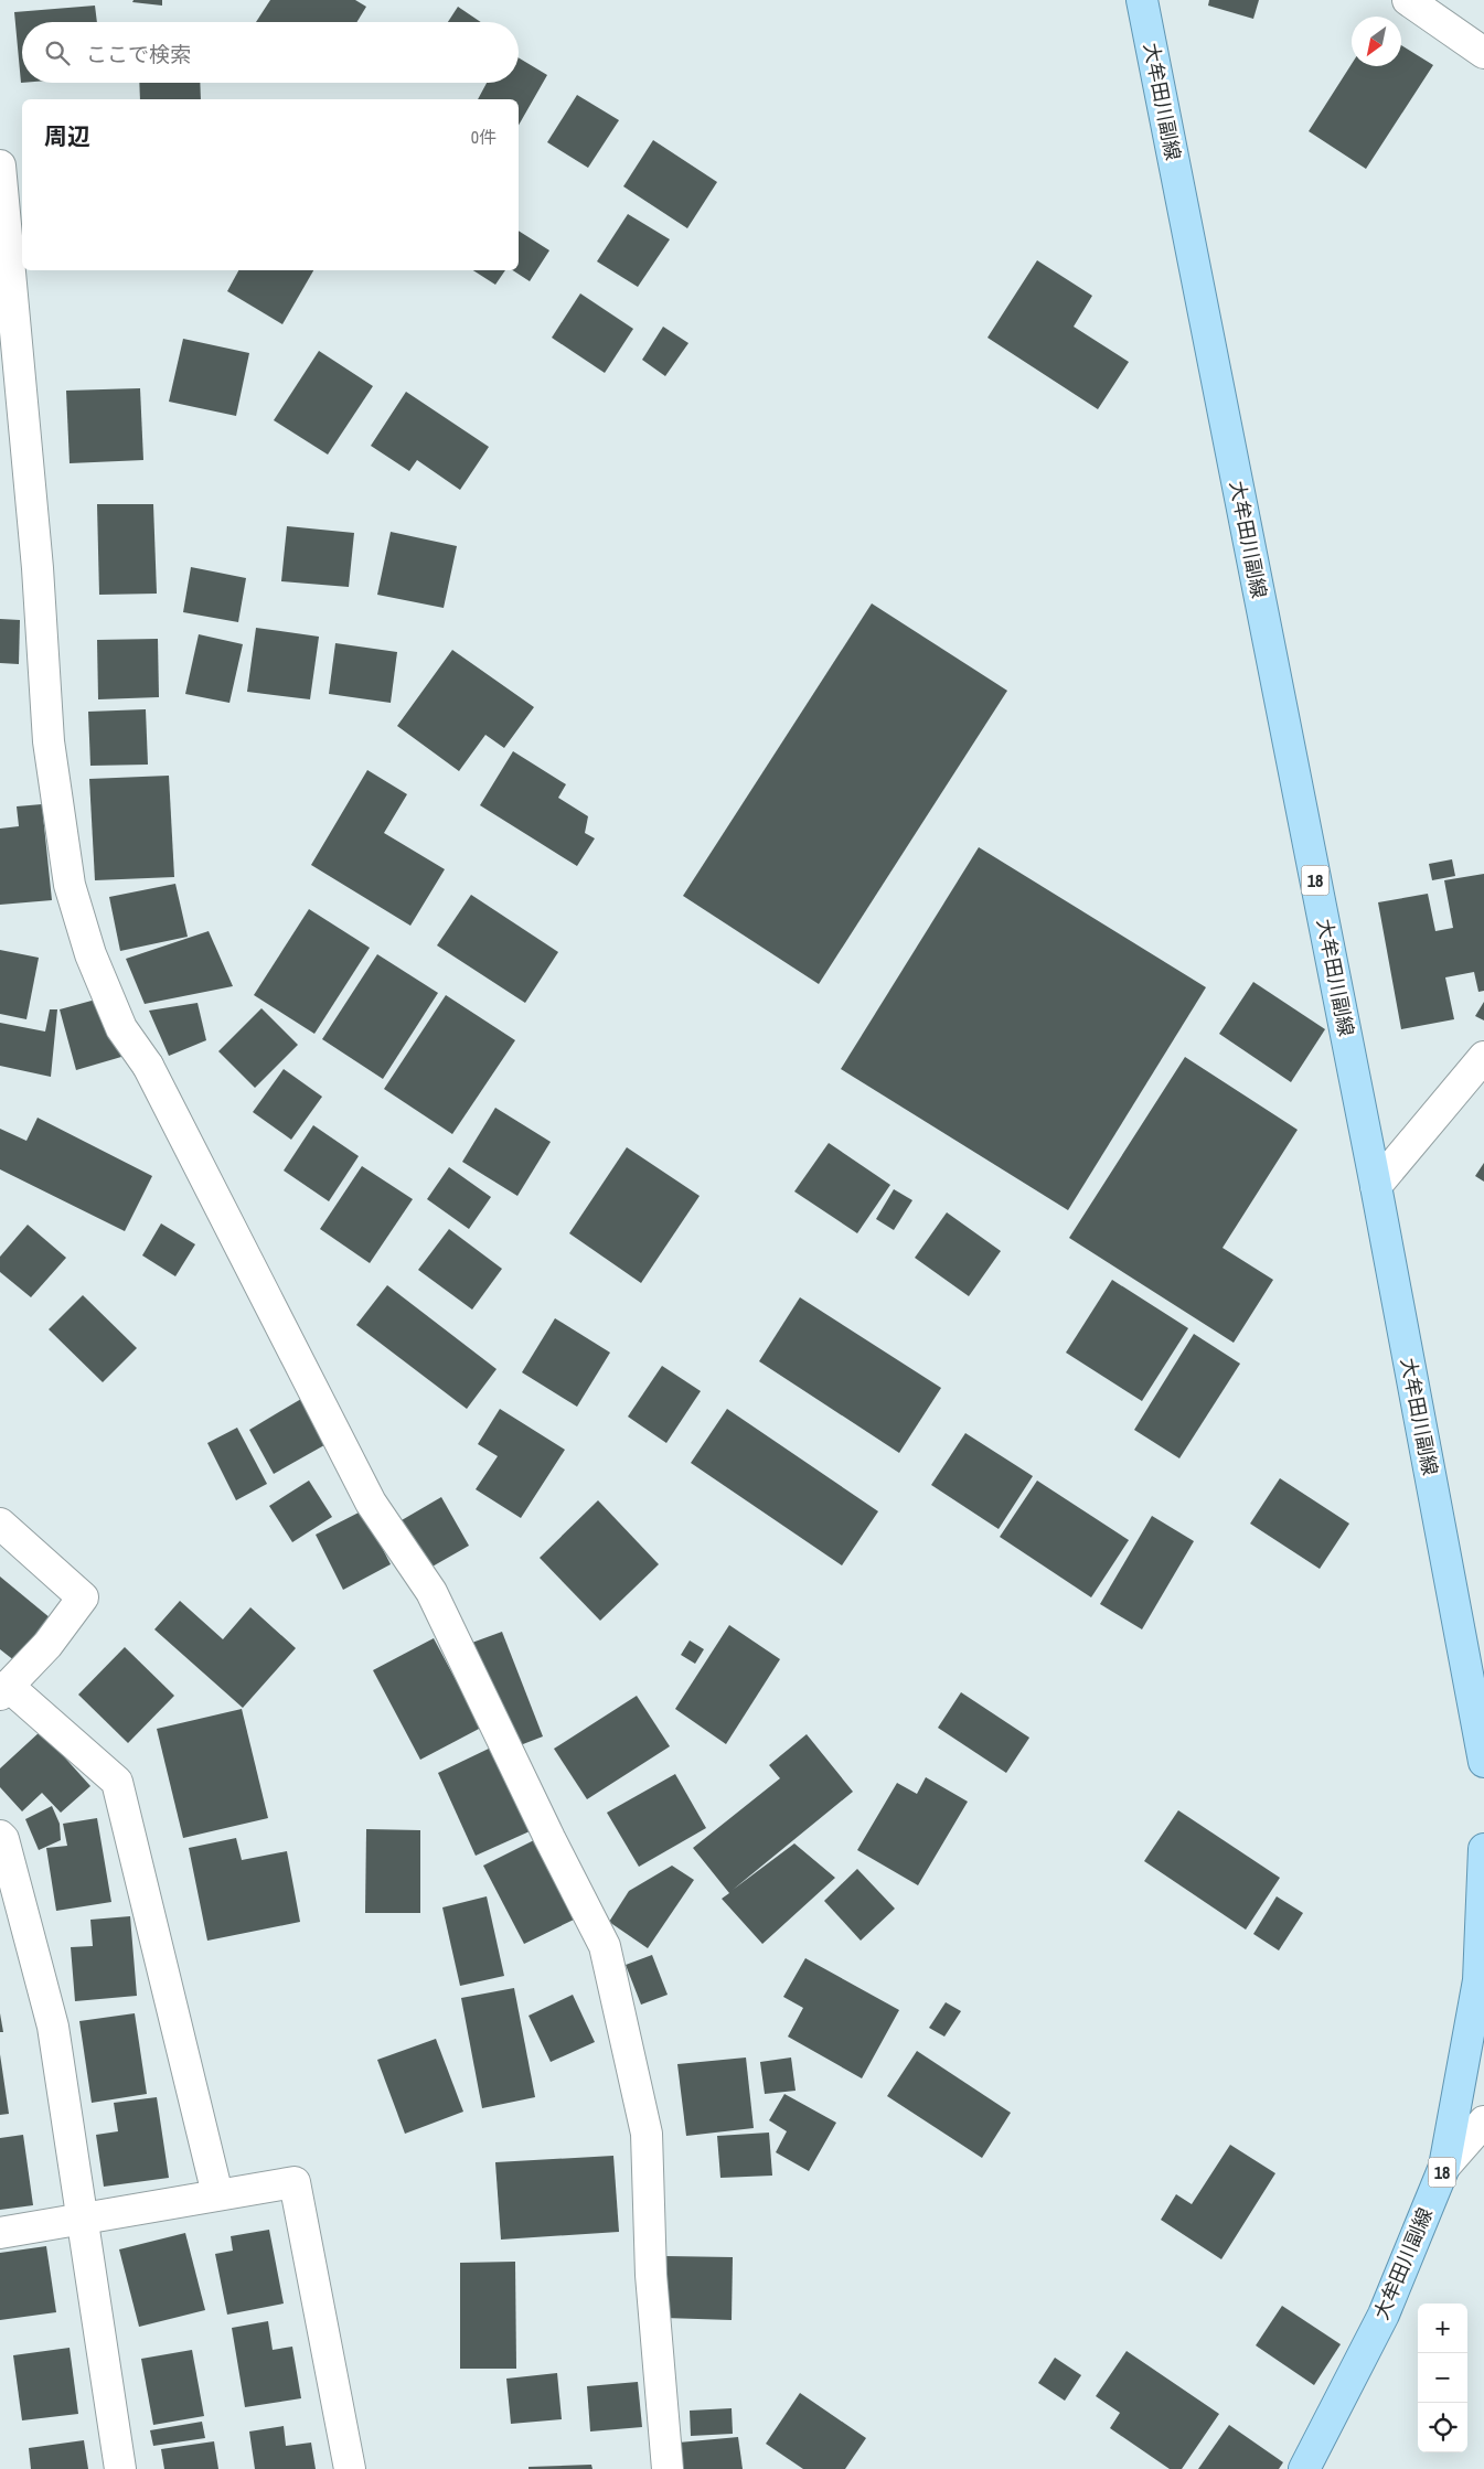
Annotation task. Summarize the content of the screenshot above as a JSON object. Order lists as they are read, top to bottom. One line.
{"streets":{"main road":["大牟田川副線","18"]},"north":"bottom left","page":{"search":"ここで検索","heading":["周辺","0件"],"map_buttons":["+","−"]}}
